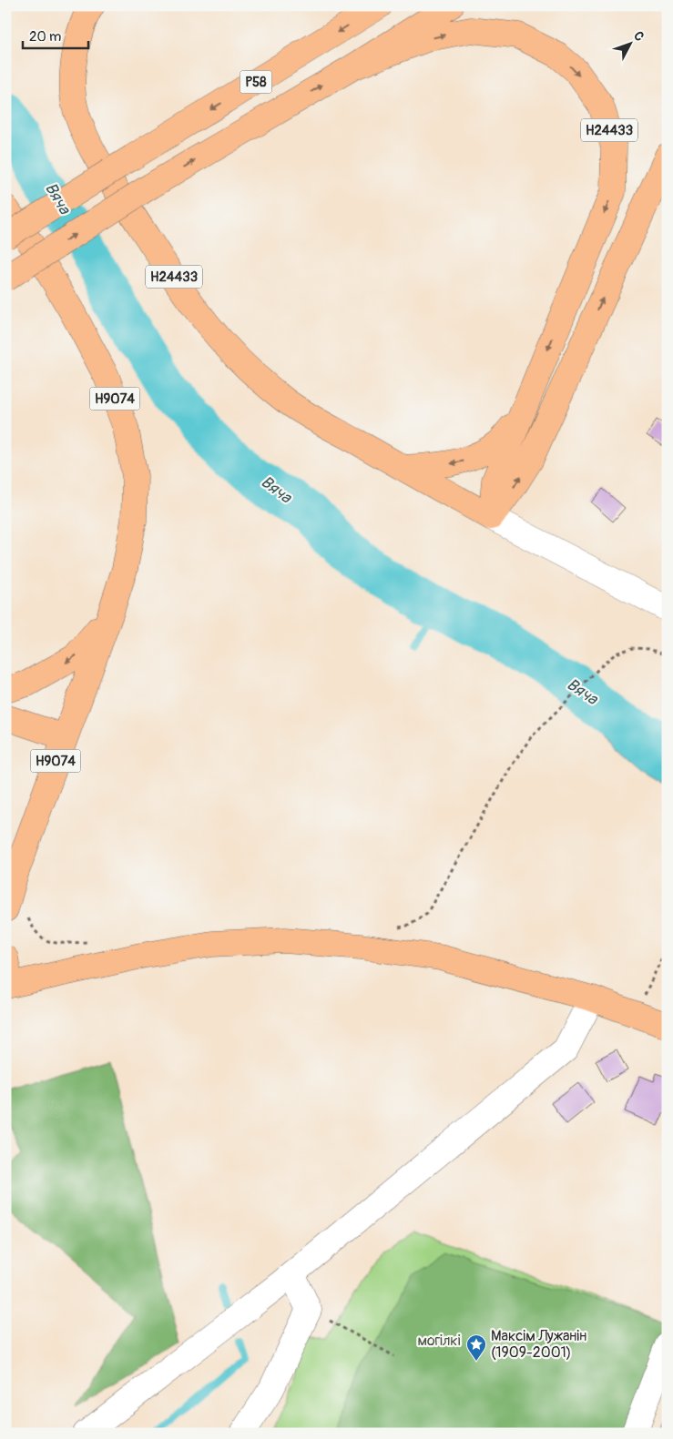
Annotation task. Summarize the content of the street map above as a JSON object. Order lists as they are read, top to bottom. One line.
{"streets":{"main road":["Р58","Н24433","Н9074"]},"crossings":[["Р58","Н24433"]],"water":["Вяча"],"parks":["могілкі"],"places":{"place":["Максiм Лужанiн (1909-2001)"]},"scale_bar":"20 m","north":"top right"}
